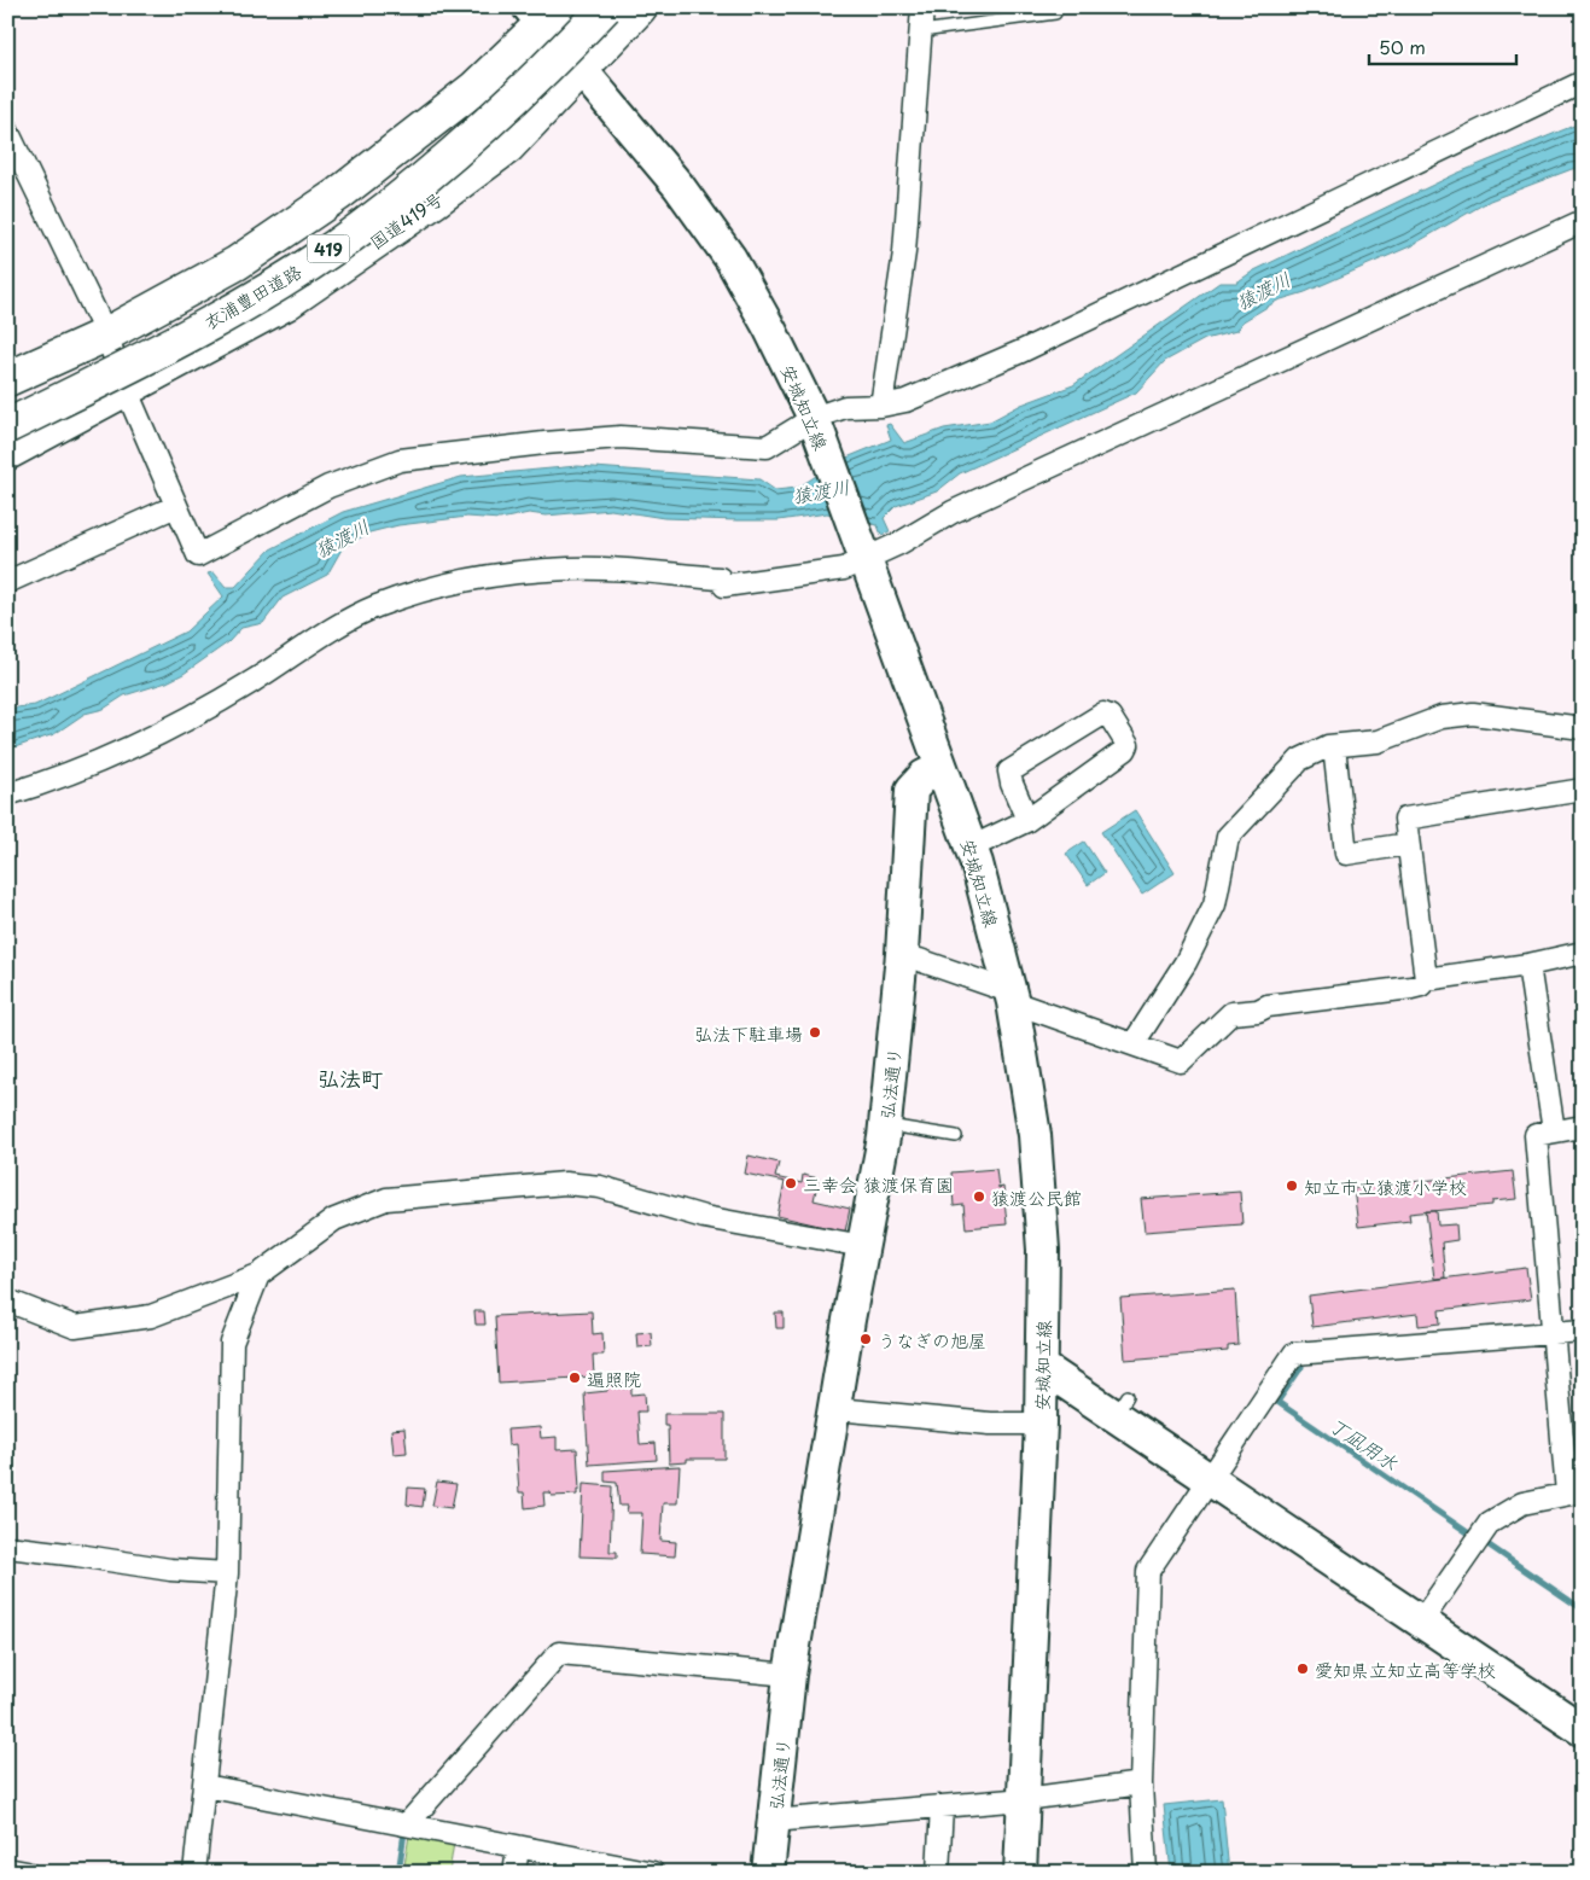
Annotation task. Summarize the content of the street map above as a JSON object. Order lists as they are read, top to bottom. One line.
{"streets":{"highway":["国道419号","419","衣浦豊田道路"],"main road":["安城知立線","弘法通り"]},"crossings":[["国道419号","安城知立線"],["419","安城知立線"],["安城知立線","弘法通り"]],"districts":["弘法町"],"water":["猿渡川","丁凪用水"],"places":["弘法下駐車場","三幸会 猿渡保育園","知立市立猿渡小学校","猿渡公民館","うなぎの旭屋","遍照院","愛知県立知立高等学校"],"scale_bar":"50 m"}
